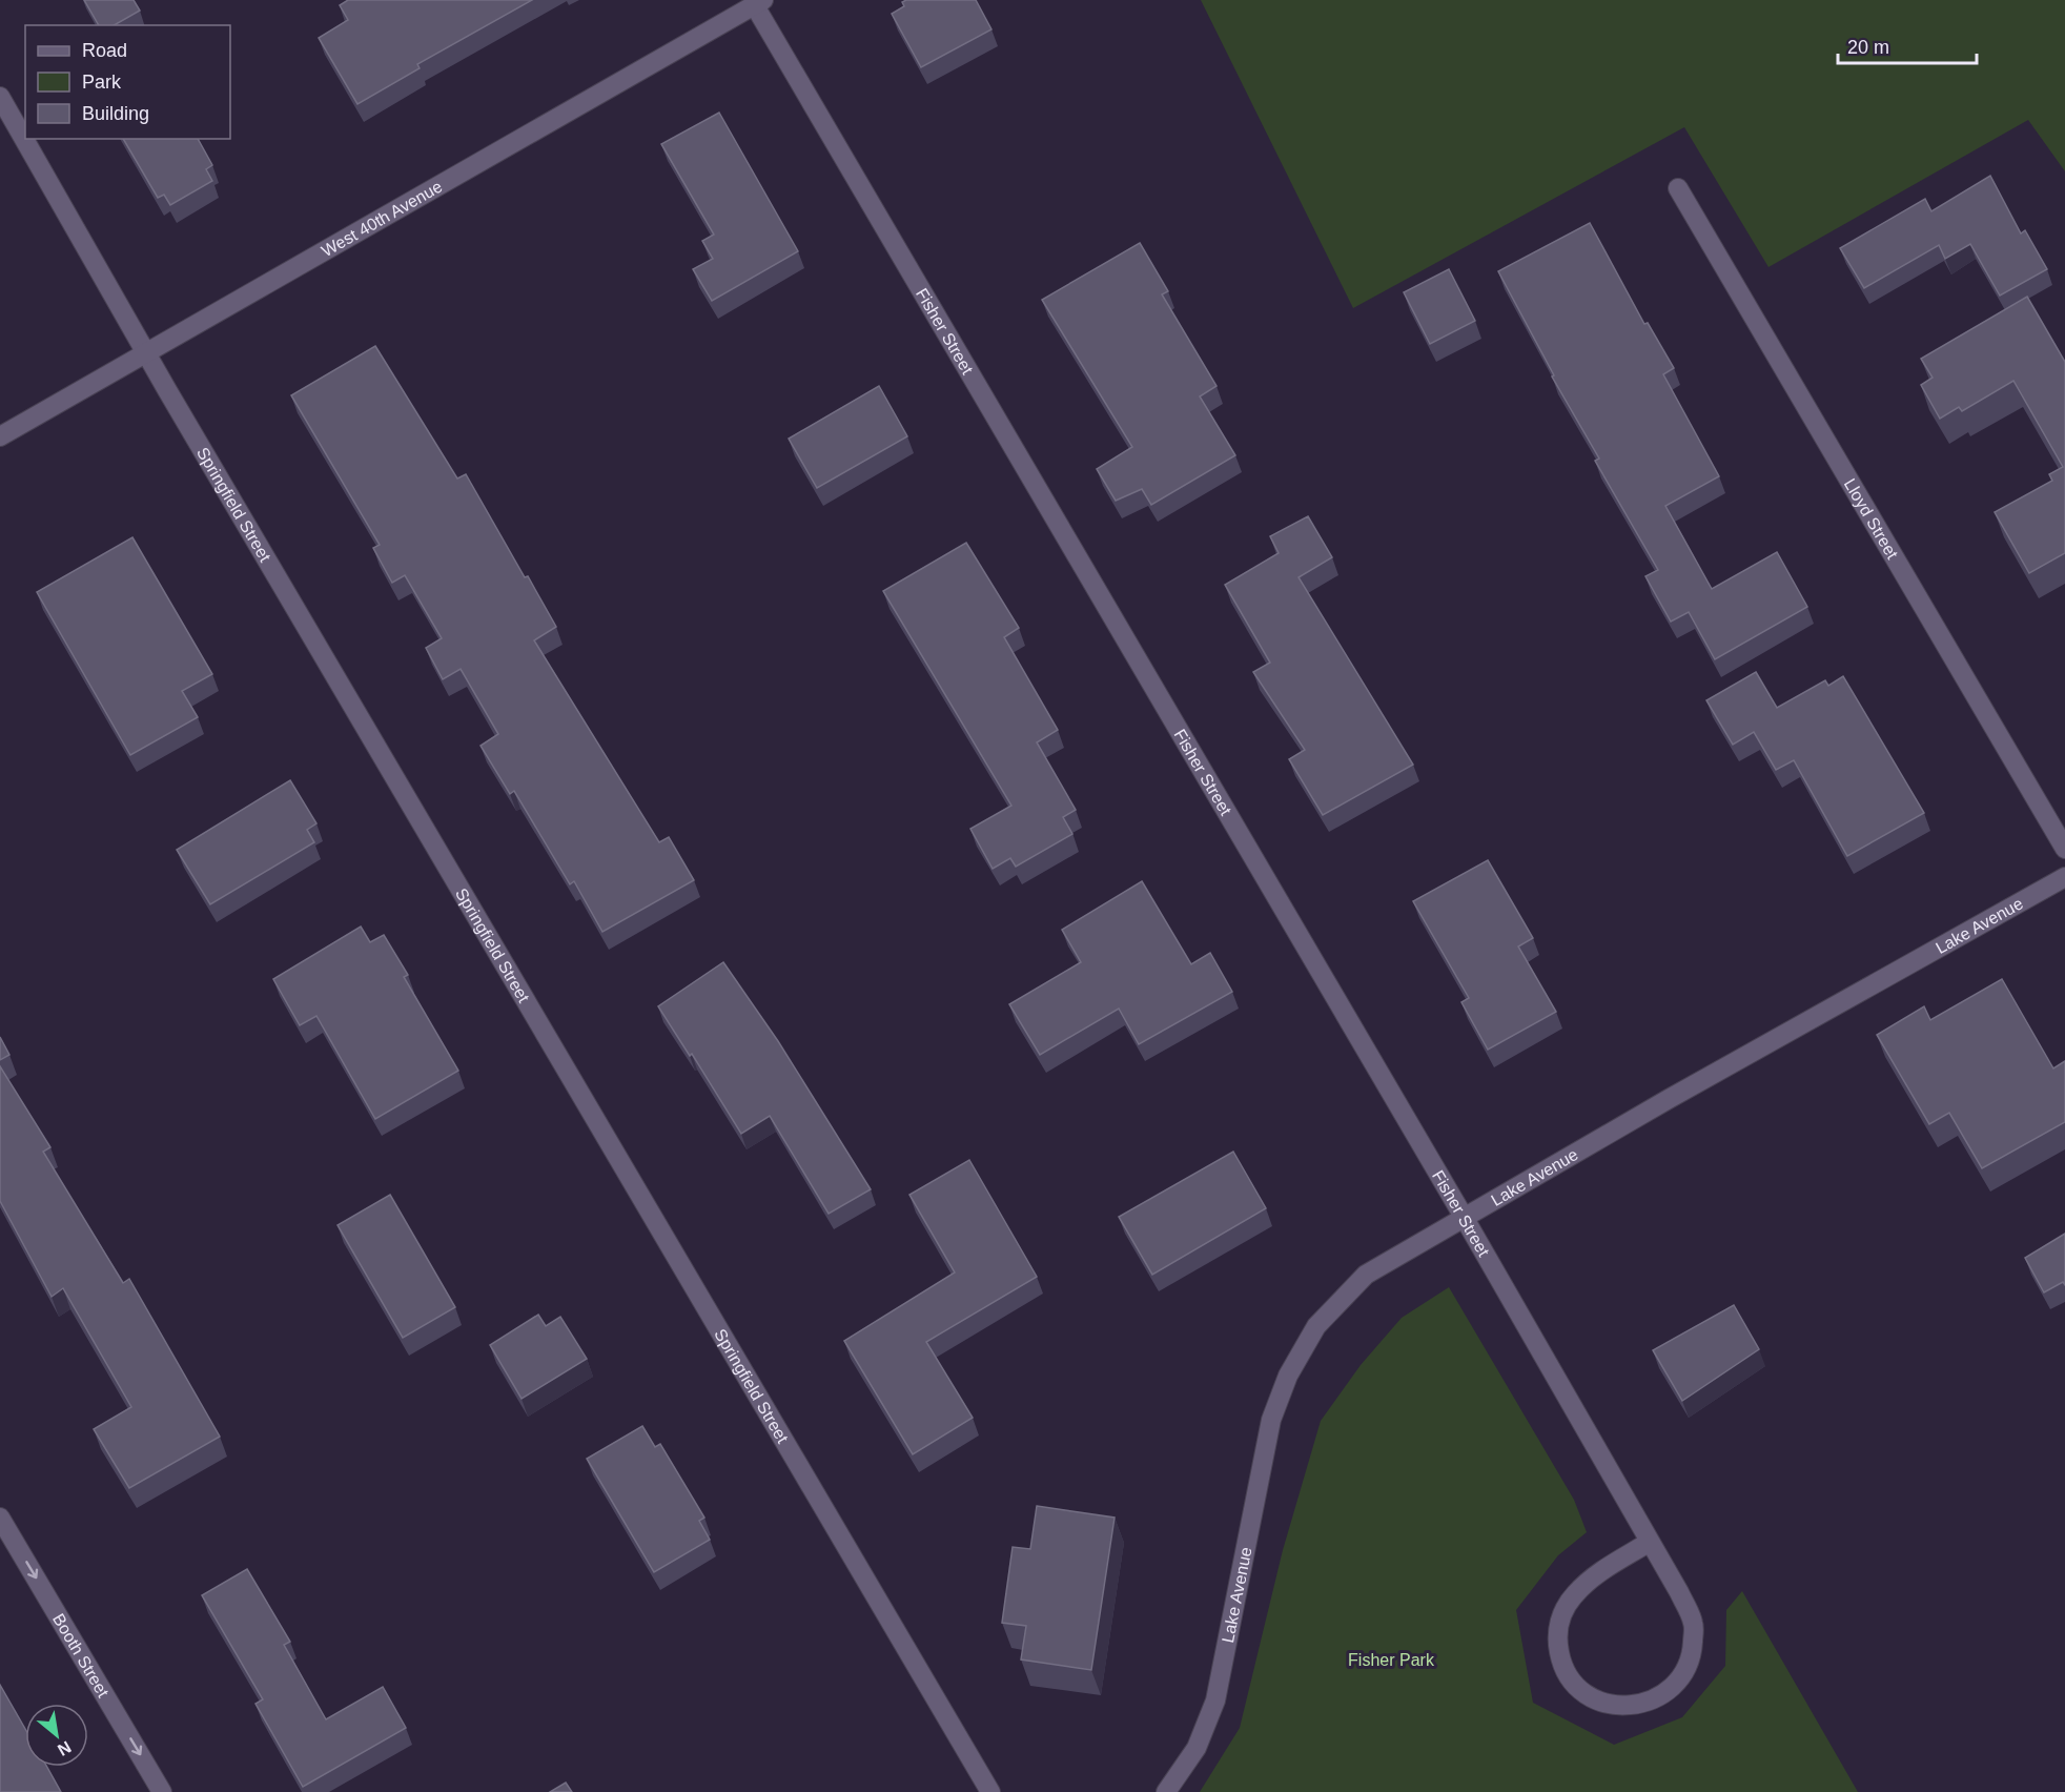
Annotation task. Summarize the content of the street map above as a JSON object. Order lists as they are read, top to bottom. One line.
{"streets":{"street":["West 40th Avenue","Fisher Street","Springfield Street","Lloyd Street","Lake Avenue","Booth Street"]},"crossings":[["West 40th Avenue","Fisher Street"],["West 40th Avenue","Springfield Street"],["Fisher Street","Lake Avenue"]],"one_way":["Booth Street"],"parks":["Fisher Park"],"legend":["Road","Park","Building"],"scale_bar":"20 m","north":"bottom right"}
